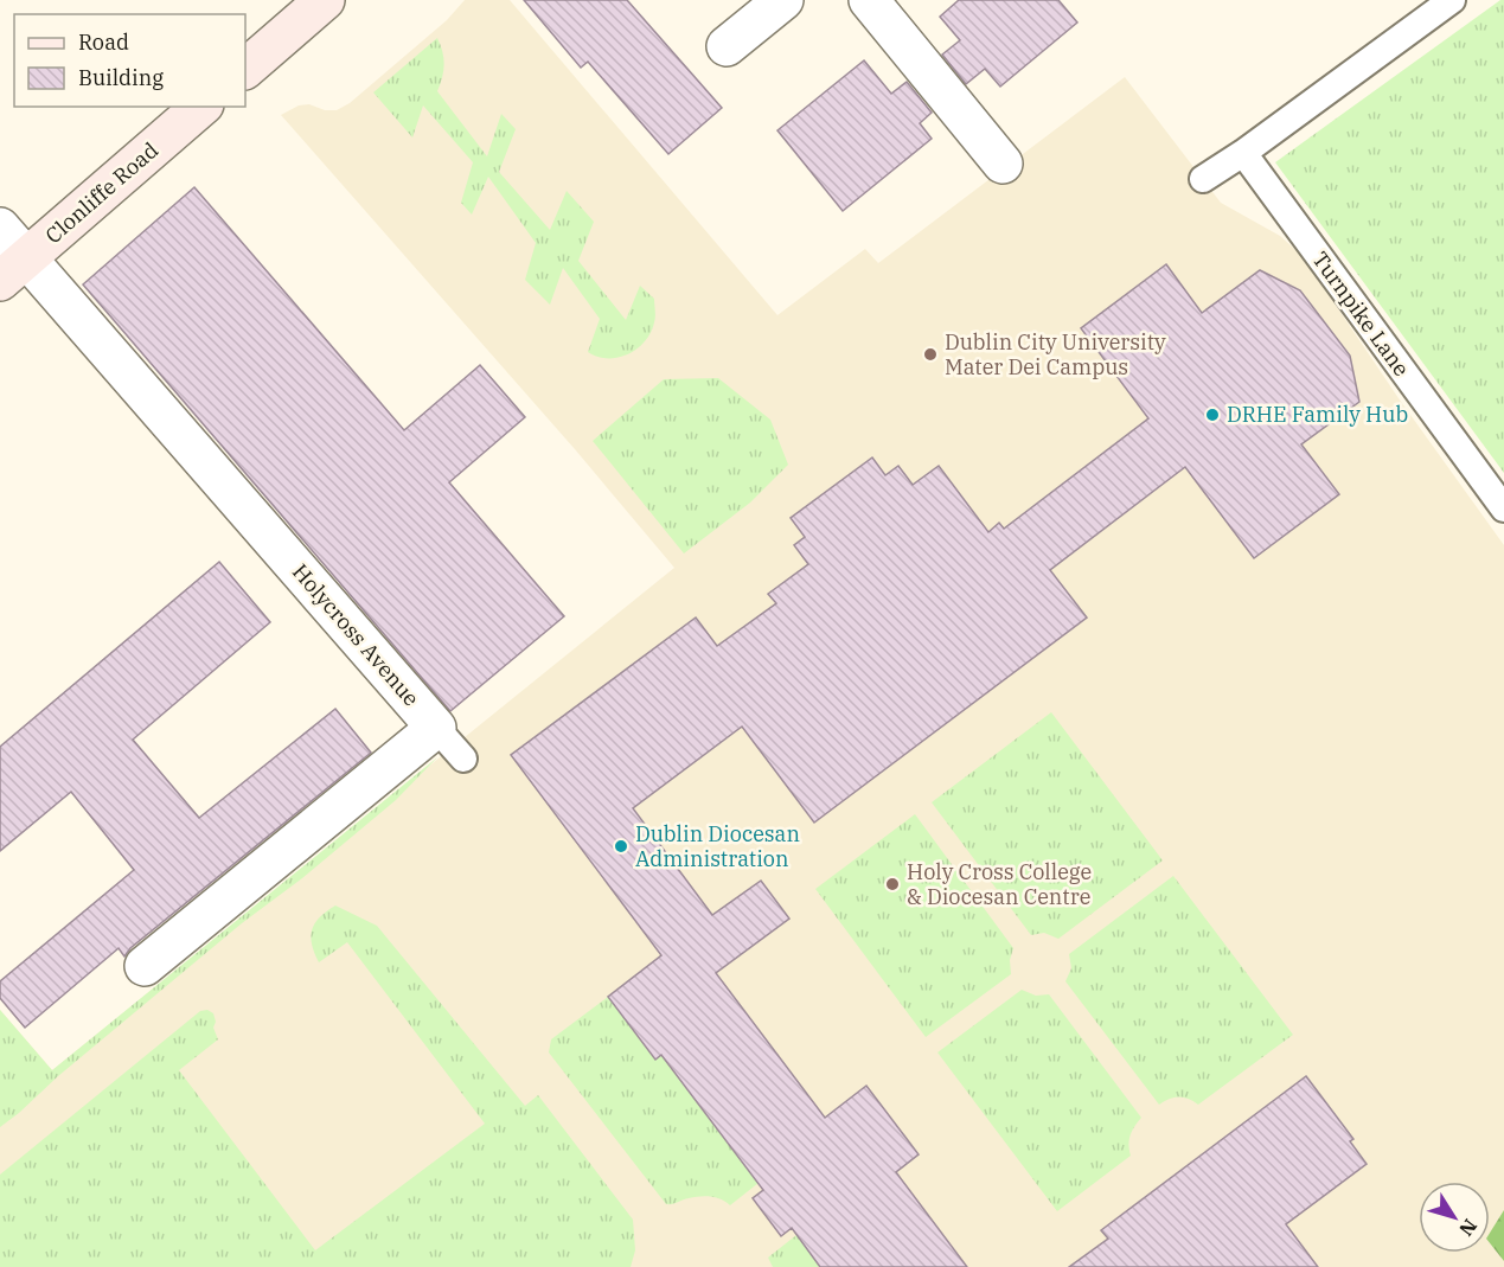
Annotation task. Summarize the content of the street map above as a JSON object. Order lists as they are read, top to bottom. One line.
{"streets":{"main road":["Clonliffe Road"],"street":["Holycross Avenue"],"lane":["Turnpike Lane"]},"crossings":[["Clonliffe Road","Holycross Avenue"]],"places":["Dublin City University Mater Dei Campus","DRHE Family Hub","Dublin Diocesan Administration","Holy Cross College & Diocesan Centre"],"legend":["Road","Building"],"north":"bottom right"}
